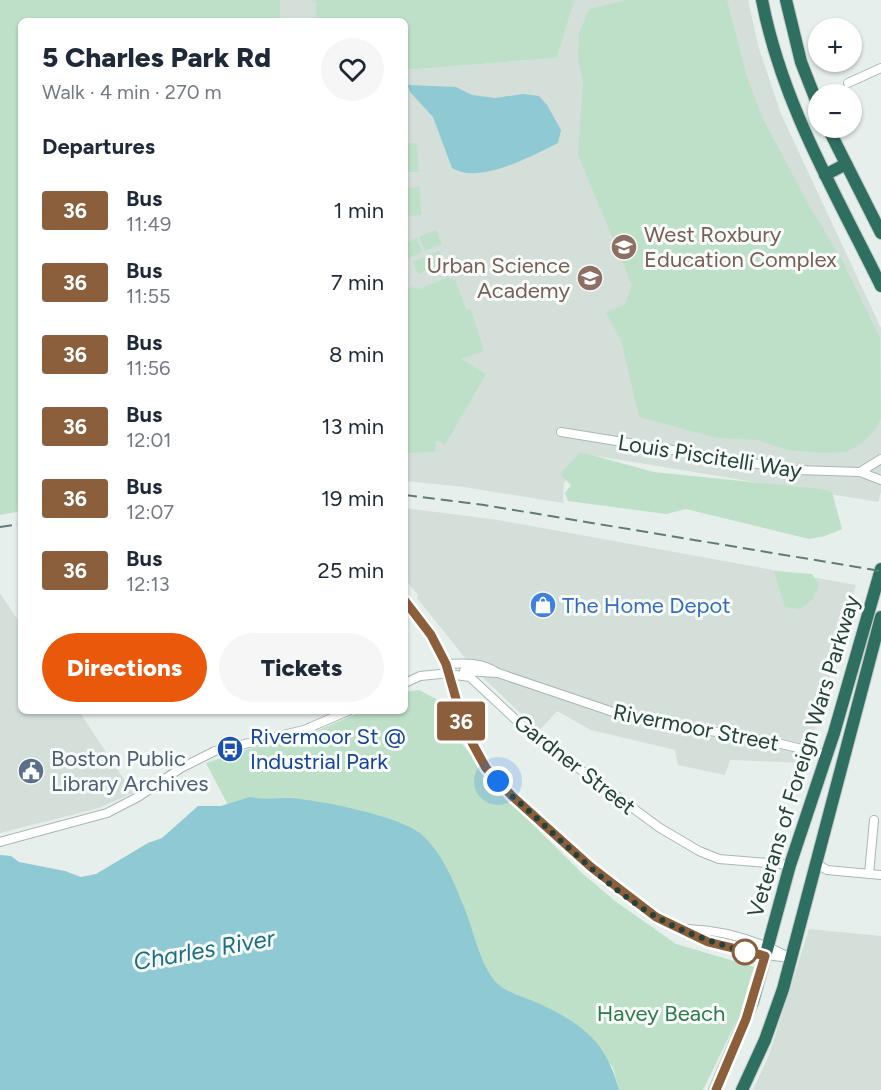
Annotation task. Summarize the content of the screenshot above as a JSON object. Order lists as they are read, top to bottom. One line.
{"streets":{"highway":["Veterans of Foreign Wars Parkway"],"street":["Louis Piscitelli Way","Rivermoor Street","Gardner Street"]},"crossings":[["Rivermoor Street","Veterans of Foreign Wars Parkway"],["Rivermoor Street","Gardner Street"],["Veterans of Foreign Wars Parkway","Gardner Street"]],"water":["Charles River"],"parks":["Havey Beach"],"places":{"school or university":["West Roxbury Education Complex","Urban Science Academy"],"shop":["The Home Depot"],"bus stop":["Rivermoor St @ Industrial Park"],"public building":["Boston Public Library Archives"]},"lines":["bus line 36"],"page":{"on_map":"36","map_buttons":["+","−"],"heading":[["5 Charles Park Rd","Walk · 4 min · 270 m"],"Departures"],"list":[{"mark":"36","name":"Bus","note":"11:49","value":"1 min"},{"mark":"36","name":"Bus","note":"11:55","value":"7 min"},{"mark":"36","name":"Bus","note":"11:56","value":"8 min"},{"mark":"36","name":"Bus","note":"12:01","value":"13 min"},{"mark":"36","name":"Bus","note":"12:07","value":"19 min"},{"mark":"36","name":"Bus","note":"12:13","value":"25 min"}],"buttons":["Directions","Tickets"]}}
